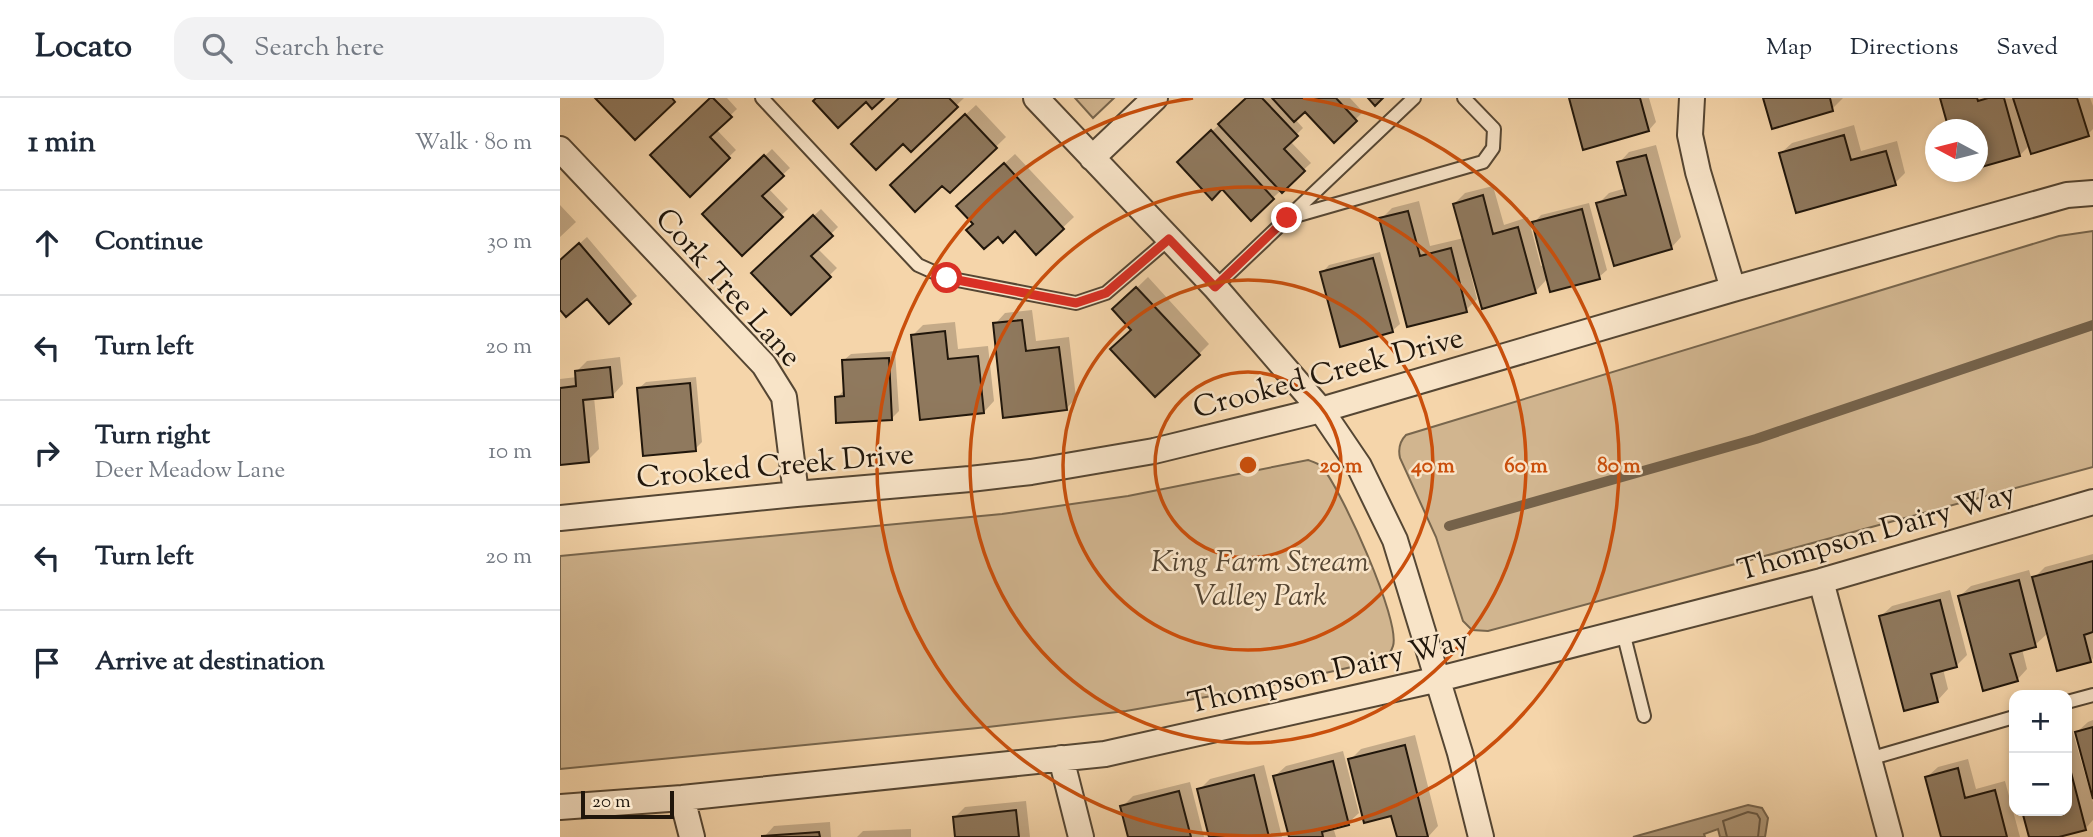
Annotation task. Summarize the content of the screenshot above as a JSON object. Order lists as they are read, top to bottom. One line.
{"streets":{"street":["Cork Tree Lane","Crooked Creek Drive","Thompson Dairy Way"]},"crossings":[["Cork Tree Lane","Crooked Creek Drive"]],"parks":["King Farm Stream Valley Park"],"scale_bar":"20 m","north":"left","page":{"header":"Locato","search":"Search here","nav":["Map","Directions","Saved"],"heading":["1 min","Walk · 80 m"],"list":[["Continue","30 m"],["Turn left","20 m"],["Turn right","Deer Meadow Lane","10 m"],["Turn left","20 m"],"Arrive at destination"],"map_buttons":["+","−"],"scale":"20 m"},"rings":["20 m","40 m","60 m","80 m"]}
